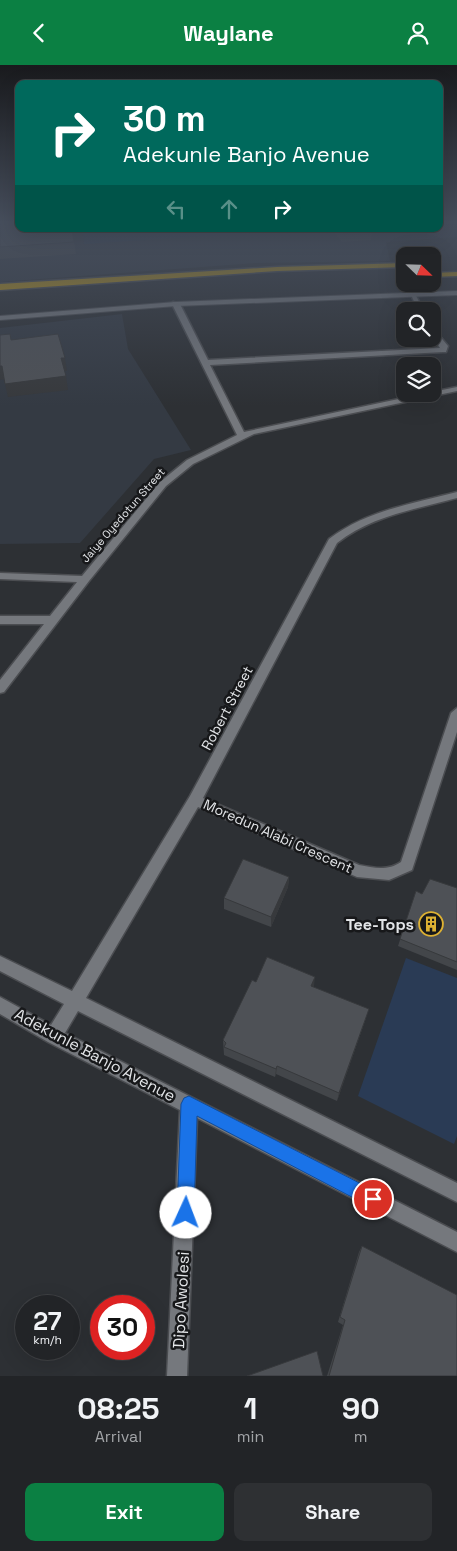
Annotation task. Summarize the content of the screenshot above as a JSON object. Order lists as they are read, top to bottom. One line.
{"streets":{"street":["Jaiye Oyedotun Street","Robert Street","Moredun Alabi Crescent","Adekunle Banjo Avenue","Dipo Awolesi"]},"crossings":[["Robert Street","Moredun Alabi Crescent"],["Robert Street","Adekunle Banjo Avenue"],["Adekunle Banjo Avenue","Dipo Awolesi"]],"places":{"building":["Tee-Tops"]},"north":"bottom right","page":{"header":"Waylane","turn":["30 m","Adekunle Banjo Avenue"],"speed":"27 km/h","limit":"30","eta":["08:25","Arrival","1","min","90","m"],"buttons":["Exit","Share"]}}
